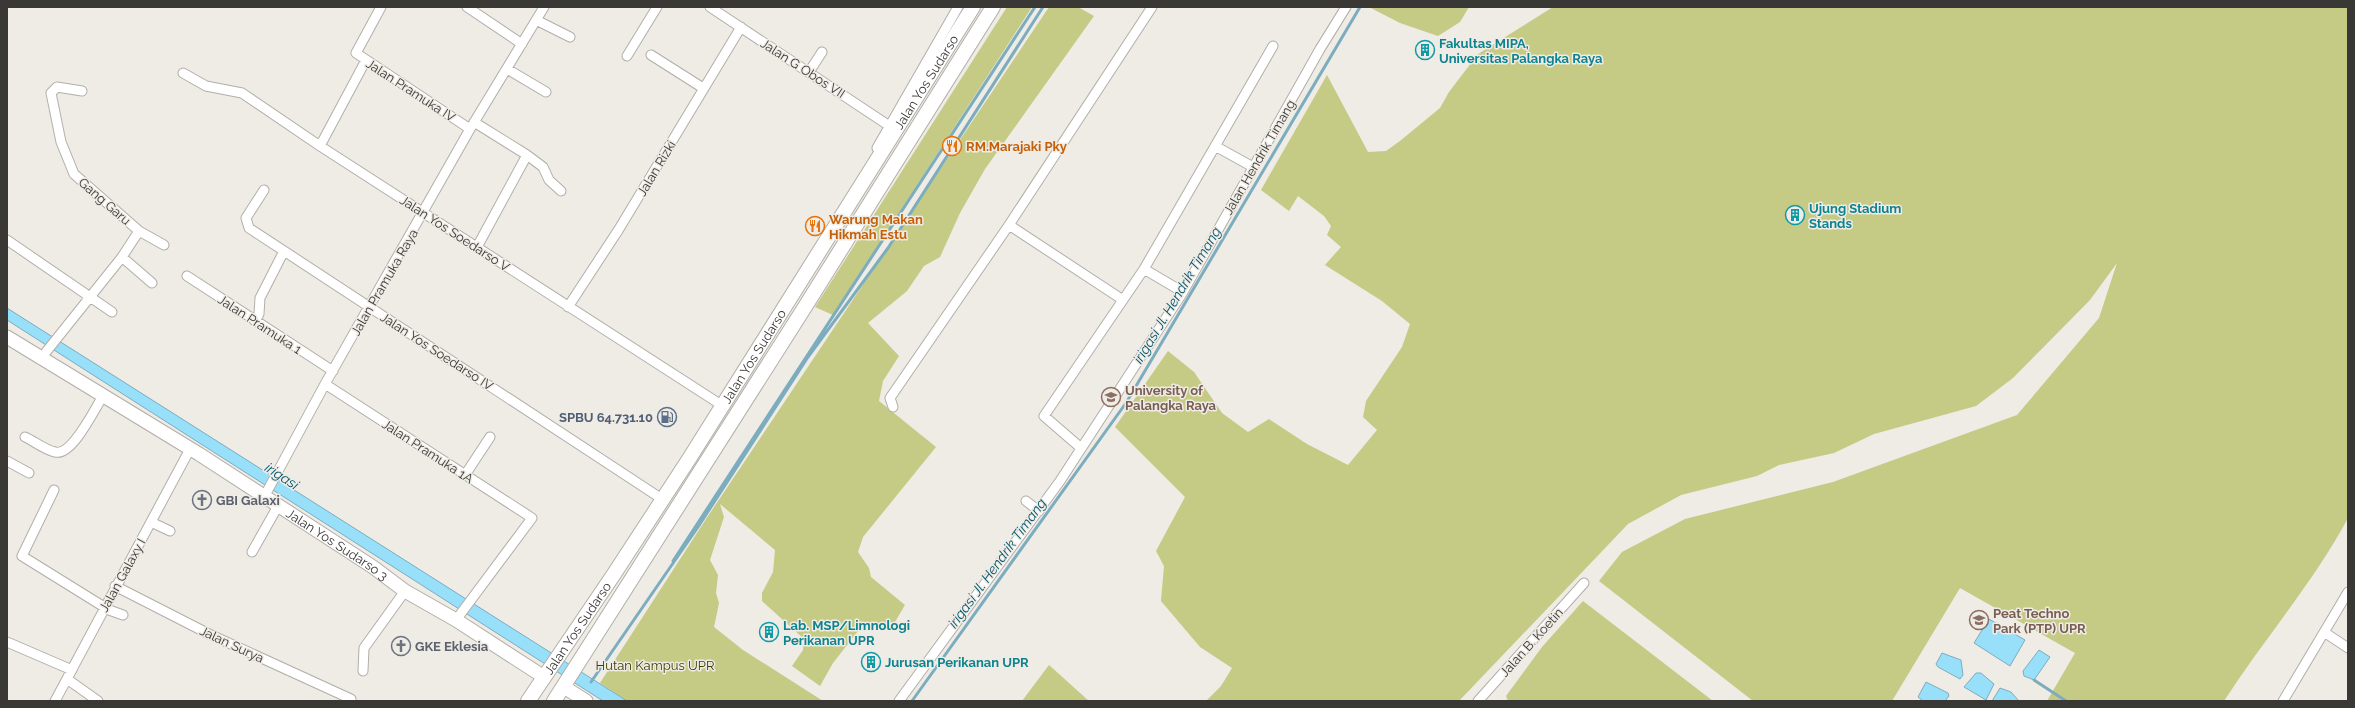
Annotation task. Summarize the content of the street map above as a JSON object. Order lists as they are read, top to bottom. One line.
{"streets":{"main road":["Jalan Yos Sudarso"],"street":["Jalan G Obos VII","Jalan Pramuka IV","Jalan Hendrik Timang","Jalan Rizki","Gang Garu","Jalan Yos Soedarso V","Jalan Pramuka Raya","Jalan Pramuka 1","Jalan Yos Soedarso IV","Jalan Pramuka 1A","Jalan Yos Sudarso 3","Jalan Galaxy I","Jalan B. Koetin","Jalan Surya"]},"crossings":[["Jalan G Obos VII","Jalan Yos Sudarso"],["Jalan G Obos VII","Jalan Rizki"],["Jalan Yos Sudarso","Jalan Yos Soedarso V"],["Jalan Yos Sudarso","Jalan Yos Soedarso IV"],["Jalan Yos Sudarso","Jalan Yos Sudarso 3"],["Jalan Pramuka IV","Jalan Pramuka Raya"],["Jalan Rizki","Jalan Yos Soedarso V"],["Gang Garu","Jalan Yos Sudarso 3"],["Jalan Yos Soedarso V","Jalan Pramuka Raya"],["Jalan Pramuka Raya","Jalan Pramuka 1"],["Jalan Pramuka Raya","Jalan Yos Soedarso IV"],["Jalan Pramuka Raya","Jalan Pramuka 1A"],["Jalan Pramuka Raya","Jalan Yos Sudarso 3"],["Jalan Pramuka 1A","Jalan Yos Sudarso 3"],["Jalan Yos Sudarso 3","Jalan Galaxy I"],["Jalan Galaxy I","Jalan Surya"]],"water":["irigasi Jl. Hendrik Timang","irigasi"],"parks":["Hutan Kampus UPR"],"places":{"building":["Fakultas MIPA, Universitas Palangka Raya","Ujung Stadium Stands","Lab. MSP/Limnologi Perikanan UPR","Jurusan Perikanan UPR"],"restaurant":["RM.Marajaki Pky","Warung Makan Hikmah Estu"],"school or university":["University of Palangka Raya","Peat Techno Park (PTP) UPR"],"fuel station":["SPBU 64.731.10"],"church":["GBI Galaxi","GKE Eklesia"]}}
